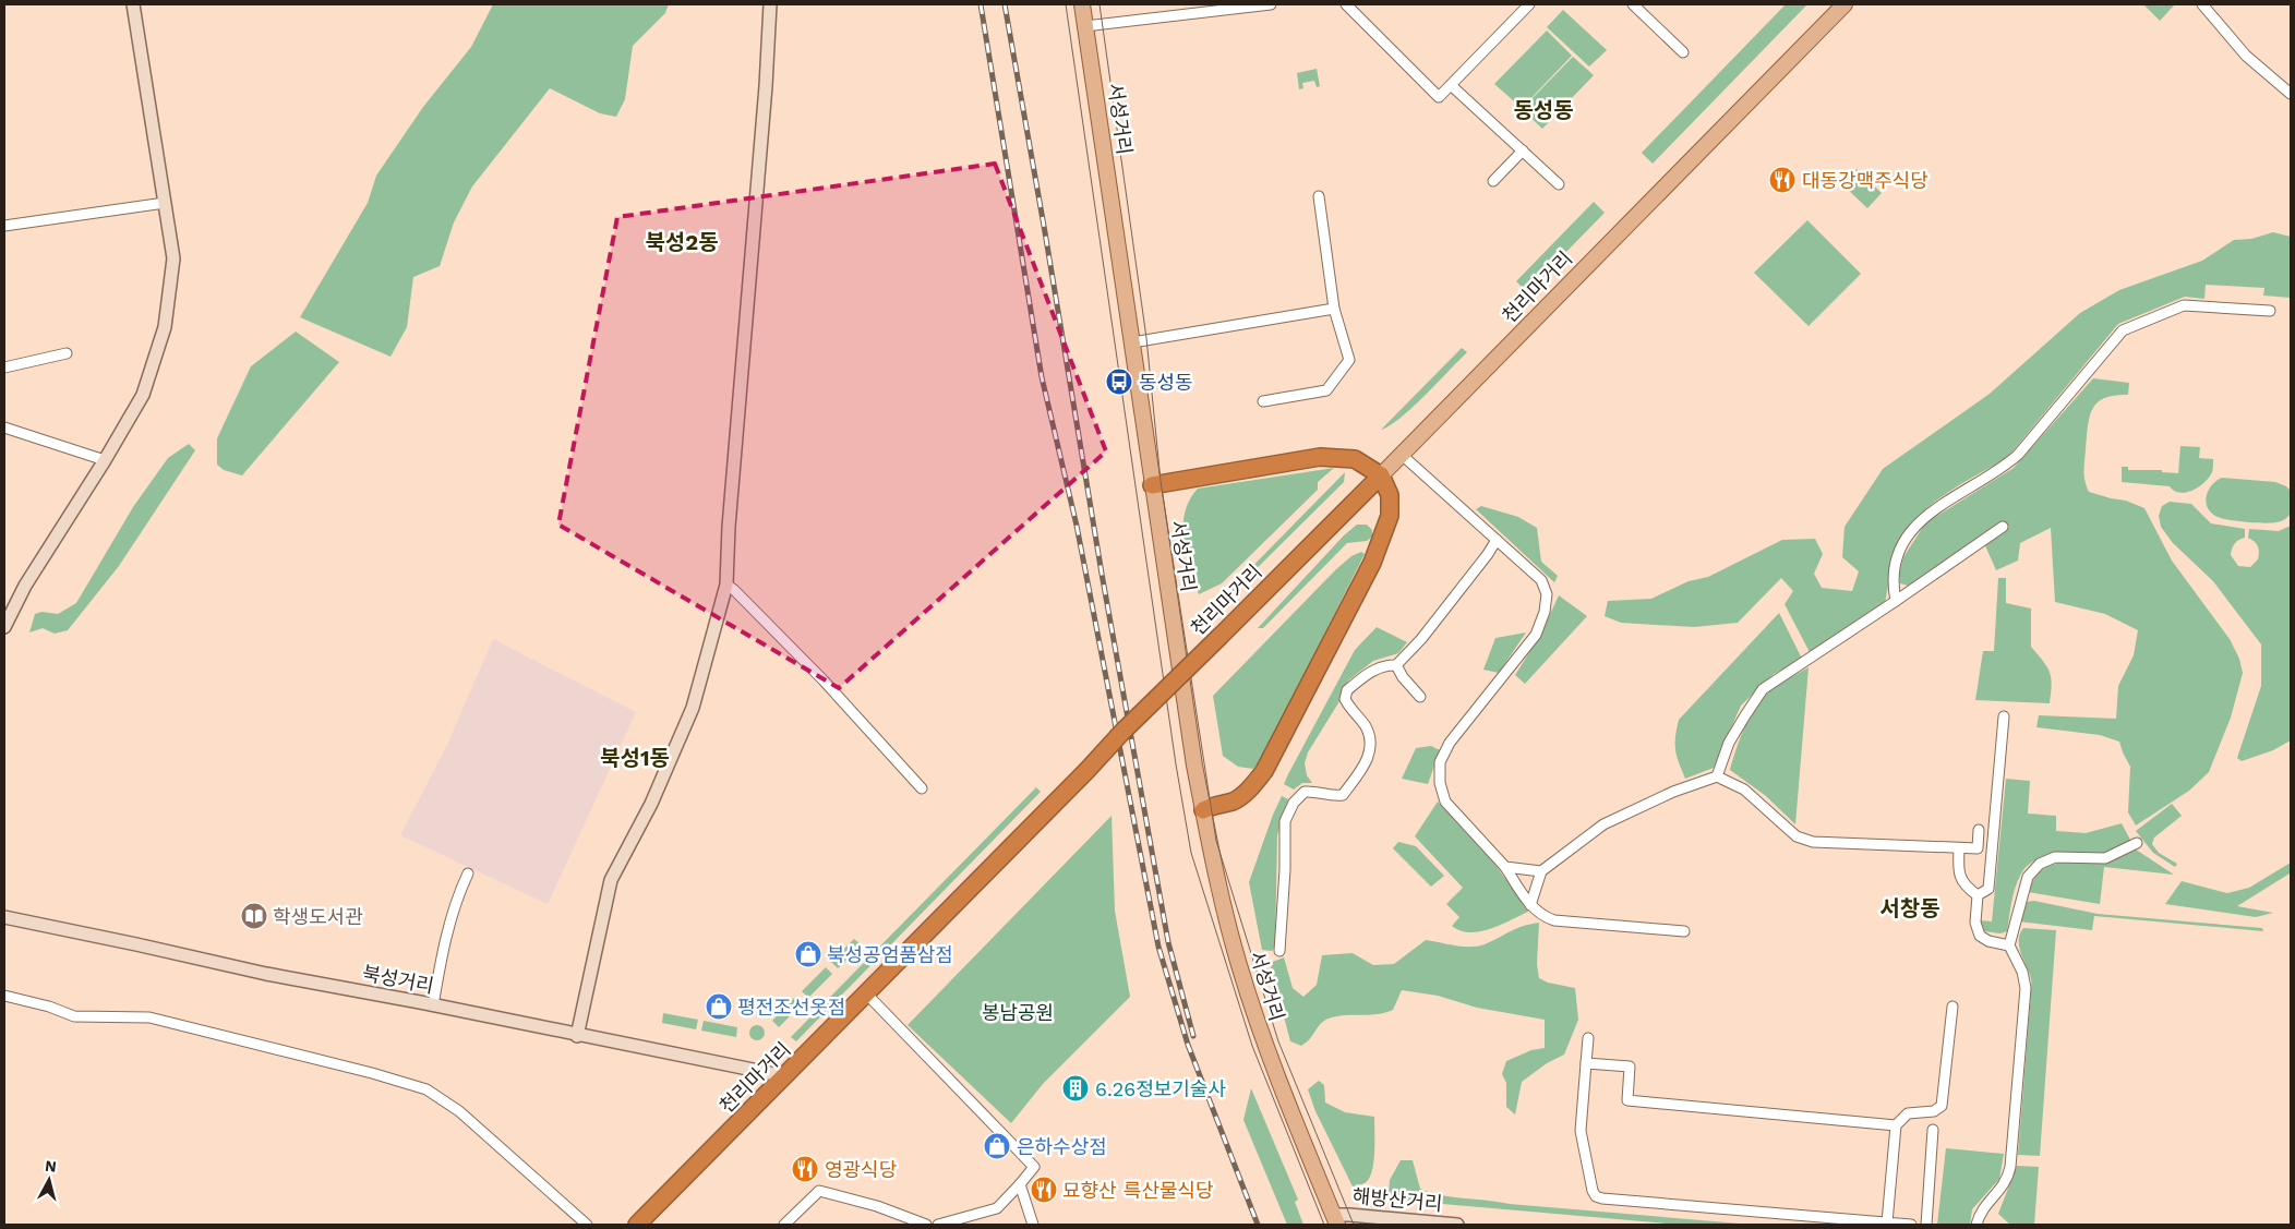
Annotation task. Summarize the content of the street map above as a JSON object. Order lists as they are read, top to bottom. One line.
{"streets":{"highway":["천리마거리"],"main road":["서성거리"],"street":["북성거리","해방산거리"]},"crossings":[["서성거리","해방산거리"],["천리마거리","북성거리"]],"districts":["동성동","북성2동","북성1동","서창동"],"parks":["봉남공원"],"places":{"restaurant":["대동강맥주식당","영광식당","묘향산 륵산물식당"],"bus stop":["동성동"],"library":["학생도서관"],"shop":["북성공엄품삼점","평전조선옷점","은하수상점"],"building":["6.26정보기술사"]},"north":"top"}
